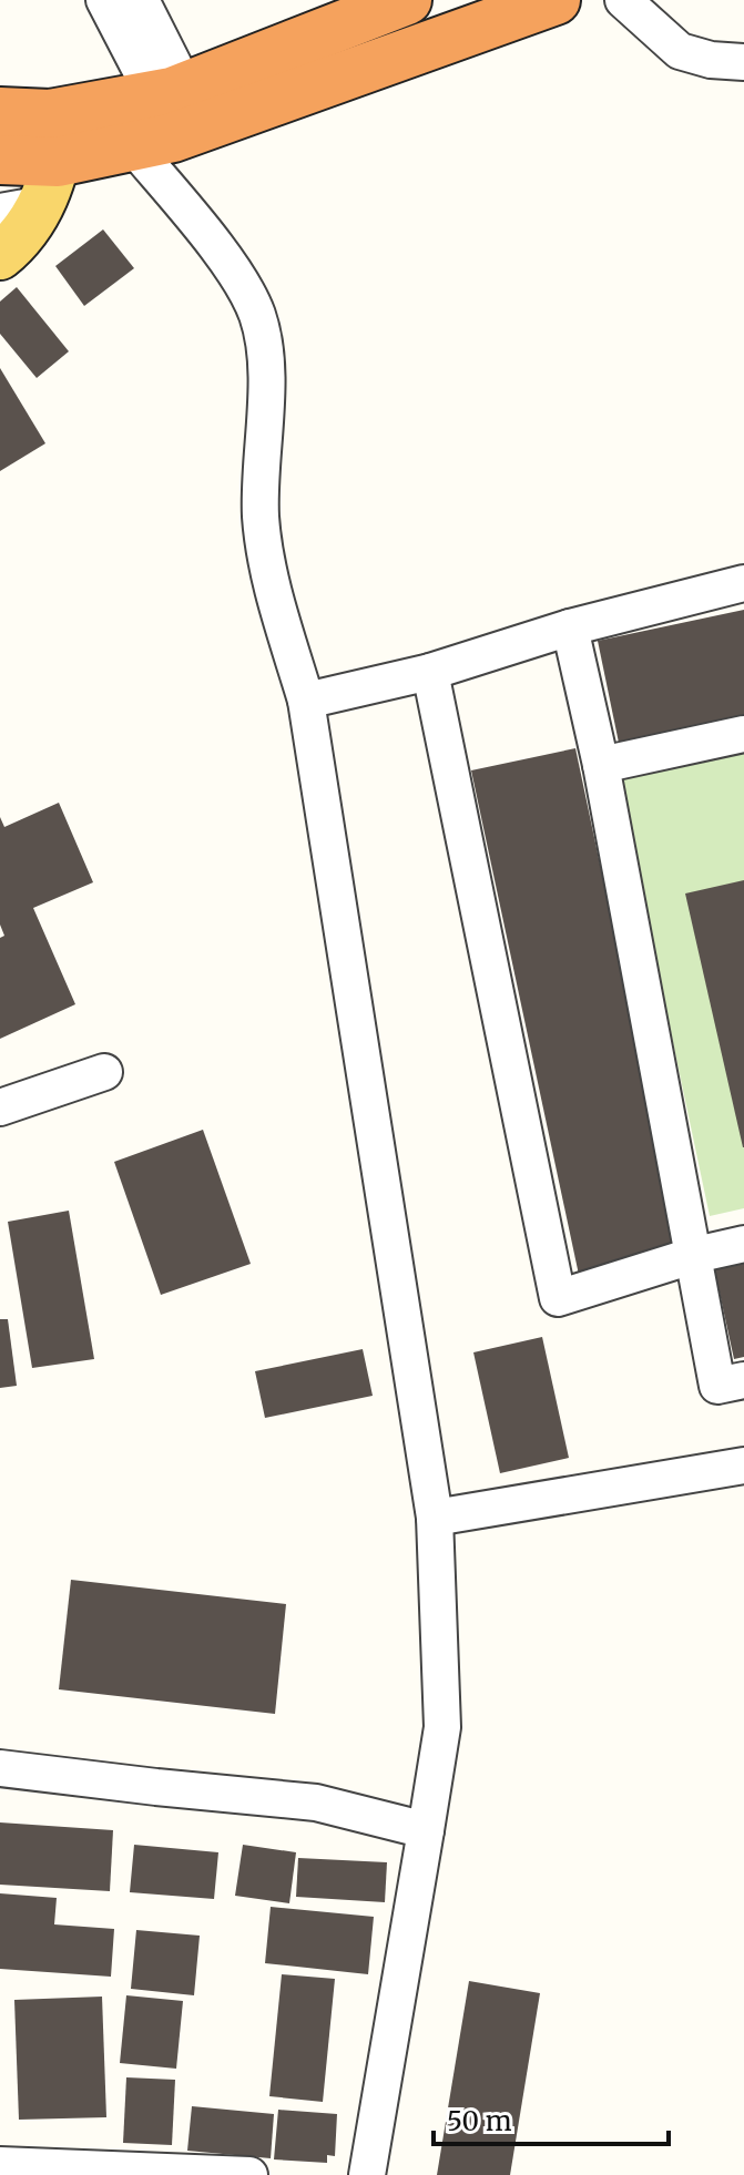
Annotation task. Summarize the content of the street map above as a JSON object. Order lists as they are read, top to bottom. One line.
{"scale_bar":"50 m"}
